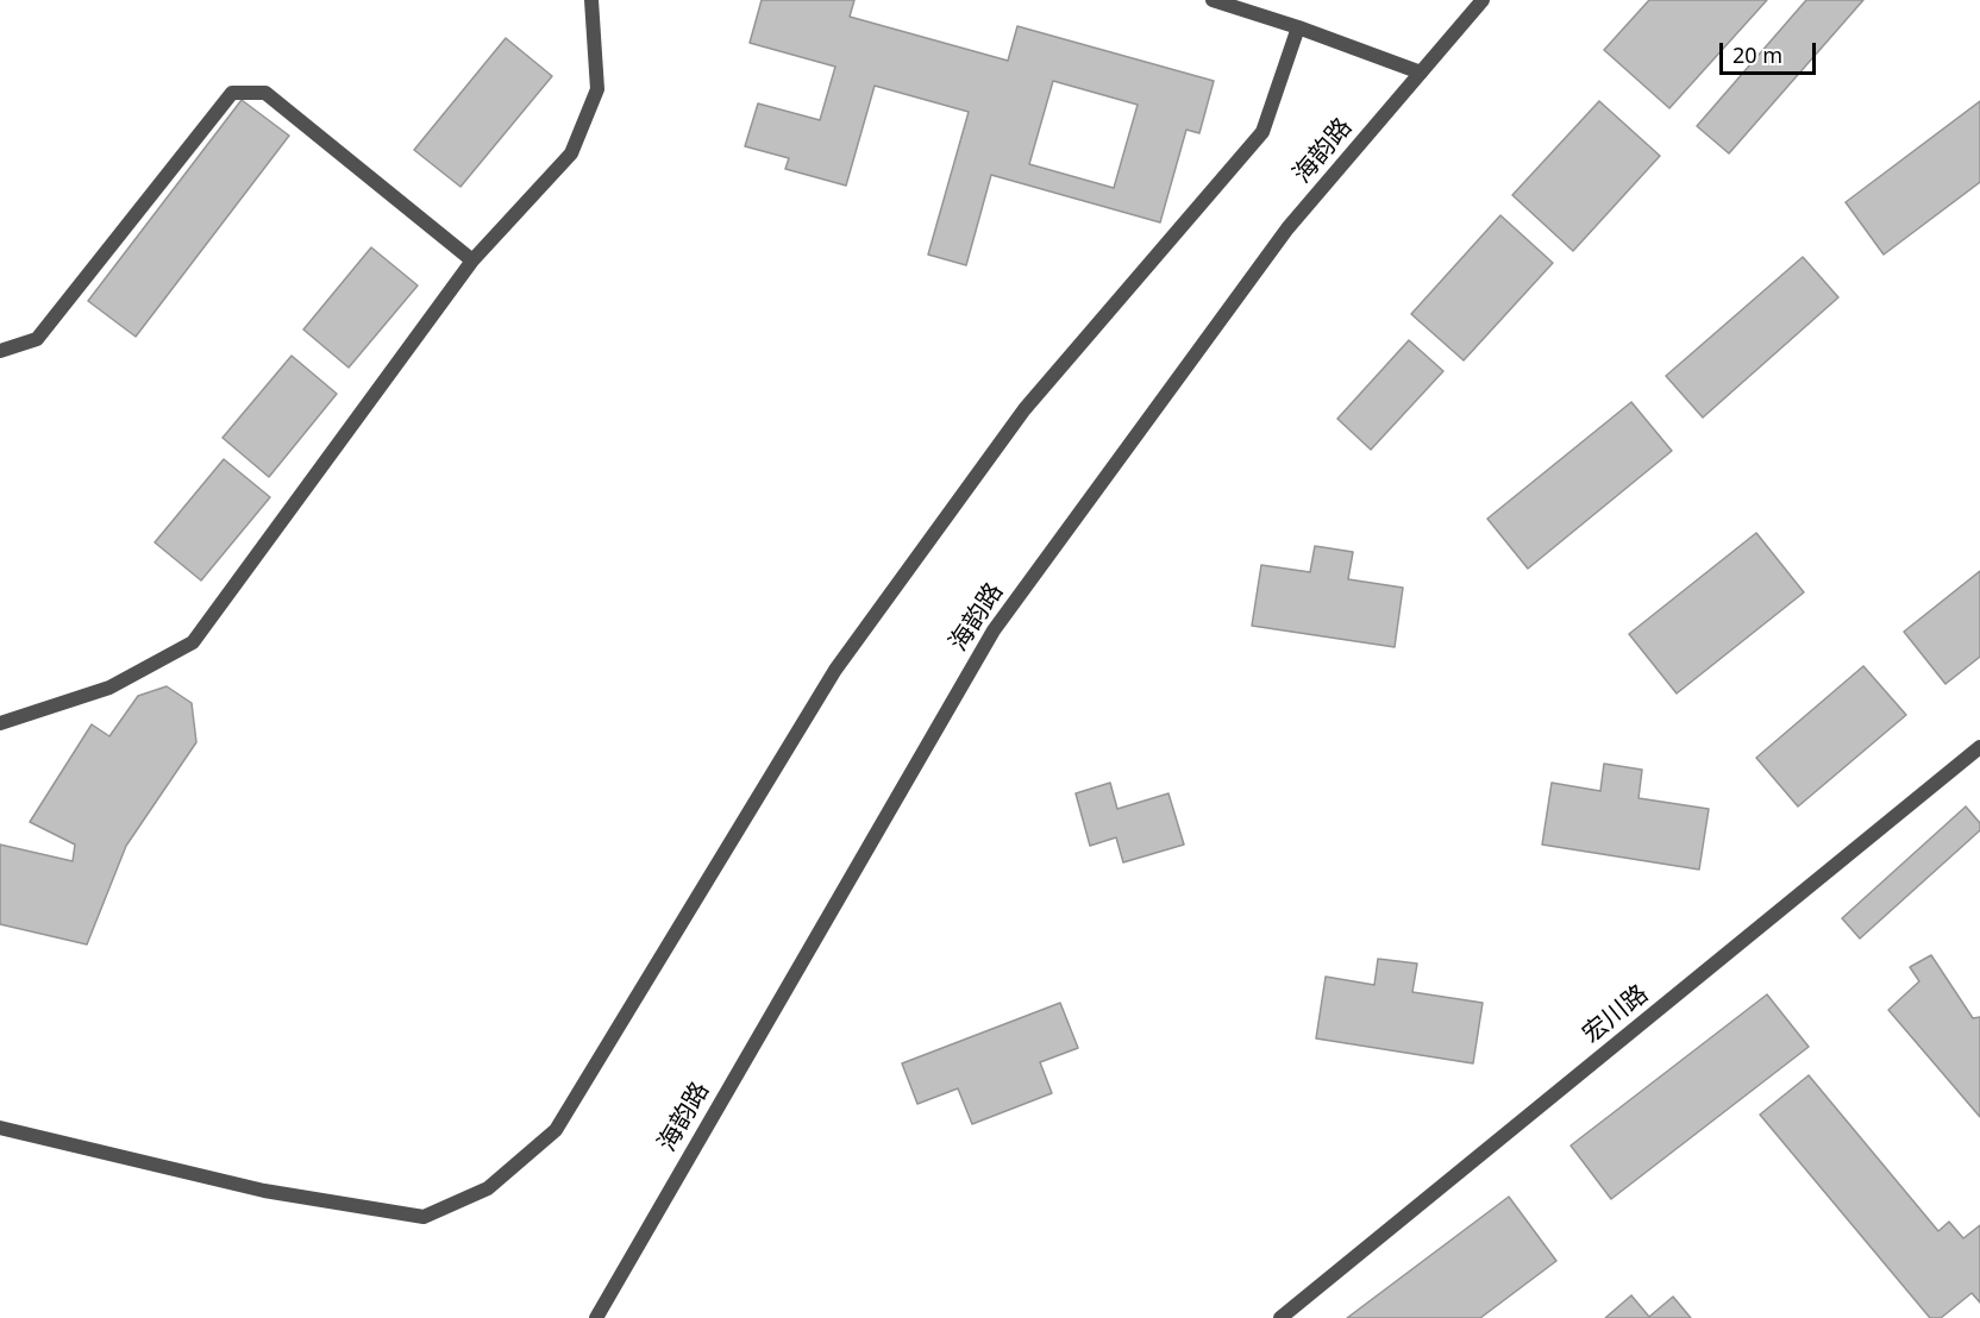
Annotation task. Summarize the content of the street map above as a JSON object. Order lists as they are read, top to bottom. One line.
{"streets":{"street":["海韵路","宏川路"]},"scale_bar":"20 m"}
